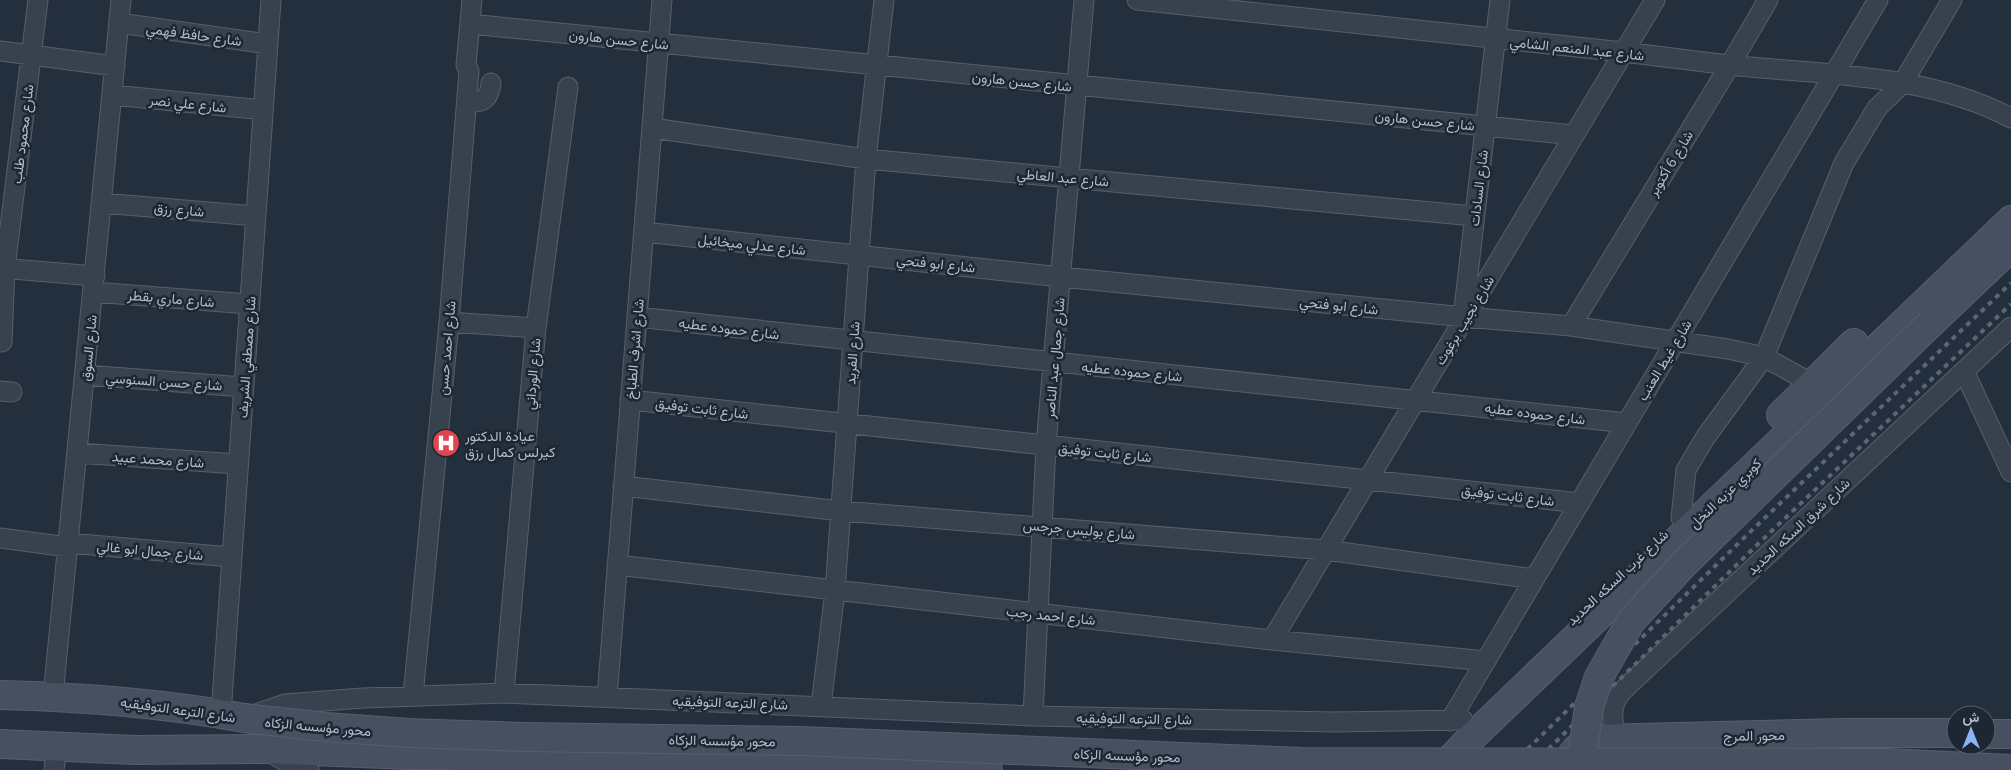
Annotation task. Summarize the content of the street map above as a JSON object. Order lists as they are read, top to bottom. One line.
{"streets":{"main road":["كوبري عزبه النخل","شارع غرب السكه الحديد","شارع الترعه التوفيقيه","محور مؤسسه الزكاه","محور المرج"],"street":["شارع حافظ فهمي","شارع حسن هارون","شارع عبد المنعم الشامي","شارع علي نصر","شارع محمود طلب","شارع 6 أكتوبر","شارع عبد العاطي","شارع السادات","شارع رزق","شارع عدلي ميخائيل","شارع ابو فتحي","شارع ماري بقطر","شارع نجيب برغوث","شارع حموده عطيه","شارع السوق","شارع احمد حسن","شارع اشرف الطباخ","شارع الفريد","شارع مصطفي الشريف","شارع جمال عبد الناصر","شارع غيط العنب","شارع الورداني","شارع حسن السنوسي","شارع ثابت توفيق","شارع محمد عبيد","شارع شرق السكه الحديد","شارع بوليس جرجس","شارع جمال ابو غالي","شارع احمد رجب"]},"crossings":[["شارع حافظ فهمي","شارع السوق"],["شارع حافظ فهمي","شارع مصطفي الشريف"],["شارع حسن هارون","شارع السادات"],["شارع حسن هارون","شارع نجيب برغوث"],["شارع حسن هارون","شارع احمد حسن"],["شارع حسن هارون","شارع اشرف الطباخ"],["شارع حسن هارون","شارع الفريد"],["شارع حسن هارون","شارع جمال عبد الناصر"],["شارع عبد المنعم الشامي","شارع 6 أكتوبر"],["شارع عبد المنعم الشامي","شارع السادات"],["شارع عبد المنعم الشامي","شارع نجيب برغوث"],["شارع عبد المنعم الشامي","شارع غيط العنب"],["شارع علي نصر","شارع السوق"],["شارع علي نصر","شارع مصطفي الشريف"],["شارع محمود طلب","شارع ماري بقطر"],["شارع 6 أكتوبر","شارع ابو فتحي"],["شارع عبد العاطي","شارع السادات"],["شارع عبد العاطي","شارع اشرف الطباخ"],["شارع عبد العاطي","شارع الفريد"],["شارع عبد العاطي","شارع جمال عبد الناصر"],["شارع السادات","شارع ابو فتحي"],["شارع السادات","شارع نجيب برغوث"],["شارع رزق","شارع السوق"],["شارع رزق","شارع مصطفي الشريف"],["شارع عدلي ميخائيل","شارع ابو فتحي"],["شارع عدلي ميخائيل","شارع اشرف الطباخ"],["شارع عدلي ميخائيل","شارع الفريد"],["شارع ابو فتحي","شارع نجيب برغوث"],["شارع ابو فتحي","شارع الفريد"],["شارع ابو فتحي","شارع جمال عبد الناصر"],["شارع ابو فتحي","شارع غيط العنب"],["شارع ابو فتحي","شارع غرب السكه الحديد"],["شارع ماري بقطر","شارع السوق"],["شارع ماري بقطر","شارع مصطفي الشريف"],["شارع نجيب برغوث","شارع حموده عطيه"],["شارع نجيب برغوث","شارع ثابت توفيق"],["شارع نجيب برغوث","شارع بوليس جرجس"],["شارع نجيب برغوث","شارع احمد رجب"],["شارع حموده عطيه","شارع اشرف الطباخ"],["شارع حموده عطيه","شارع الفريد"],["شارع حموده عطيه","شارع جمال عبد الناصر"],["شارع حموده عطيه","شارع غيط العنب"],["شارع السوق","شارع حسن السنوسي"],["شارع السوق","شارع محمد عبيد"],["شارع السوق","شارع جمال ابو غالي"],["شارع السوق","شارع الترعه التوفيقيه"],["شارع احمد حسن","شارع الترعه التوفيقيه"],["شارع اشرف الطباخ","شارع ثابت توفيق"],["شارع اشرف الطباخ","شارع بوليس جرجس"],["شارع اشرف الطباخ","شارع احمد رجب"],["شارع اشرف الطباخ","شارع الترعه التوفيقيه"],["شارع الفريد","شارع ثابت توفيق"],["شارع الفريد","شارع بوليس جرجس"],["شارع الفريد","شارع احمد رجب"],["شارع الفريد","شارع الترعه التوفيقيه"],["شارع مصطفي الشريف","شارع حسن السنوسي"],["شارع مصطفي الشريف","شارع محمد عبيد"],["شارع مصطفي الشريف","شارع جمال ابو غالي"],["شارع مصطفي الشريف","شارع الترعه التوفيقيه"],["شارع مصطفي الشريف","محور مؤسسه الزكاه"],["شارع جمال عبد الناصر","شارع ثابت توفيق"],["شارع جمال عبد الناصر","شارع بوليس جرجس"],["شارع جمال عبد الناصر","شارع احمد رجب"],["شارع جمال عبد الناصر","شارع الترعه التوفيقيه"],["شارع غيط العنب","شارع ثابت توفيق"],["شارع غيط العنب","شارع بوليس جرجس"],["شارع غيط العنب","شارع غرب السكه الحديد"],["شارع غيط العنب","شارع احمد رجب"],["شارع غيط العنب","شارع الترعه التوفيقيه"],["شارع الورداني","شارع الترعه التوفيقيه"],["كوبري عزبه النخل","شارع غرب السكه الحديد"],["كوبري عزبه النخل","محور المرج"],["شارع شرق السكه الحديد","محور المرج"],["شارع غرب السكه الحديد","شارع الترعه التوفيقيه"],["شارع الترعه التوفيقيه","محور مؤسسه الزكاه"]],"places":{"hospital":["عيادة الدكتور كيرلس كمال رزق"]},"north":"top"}
